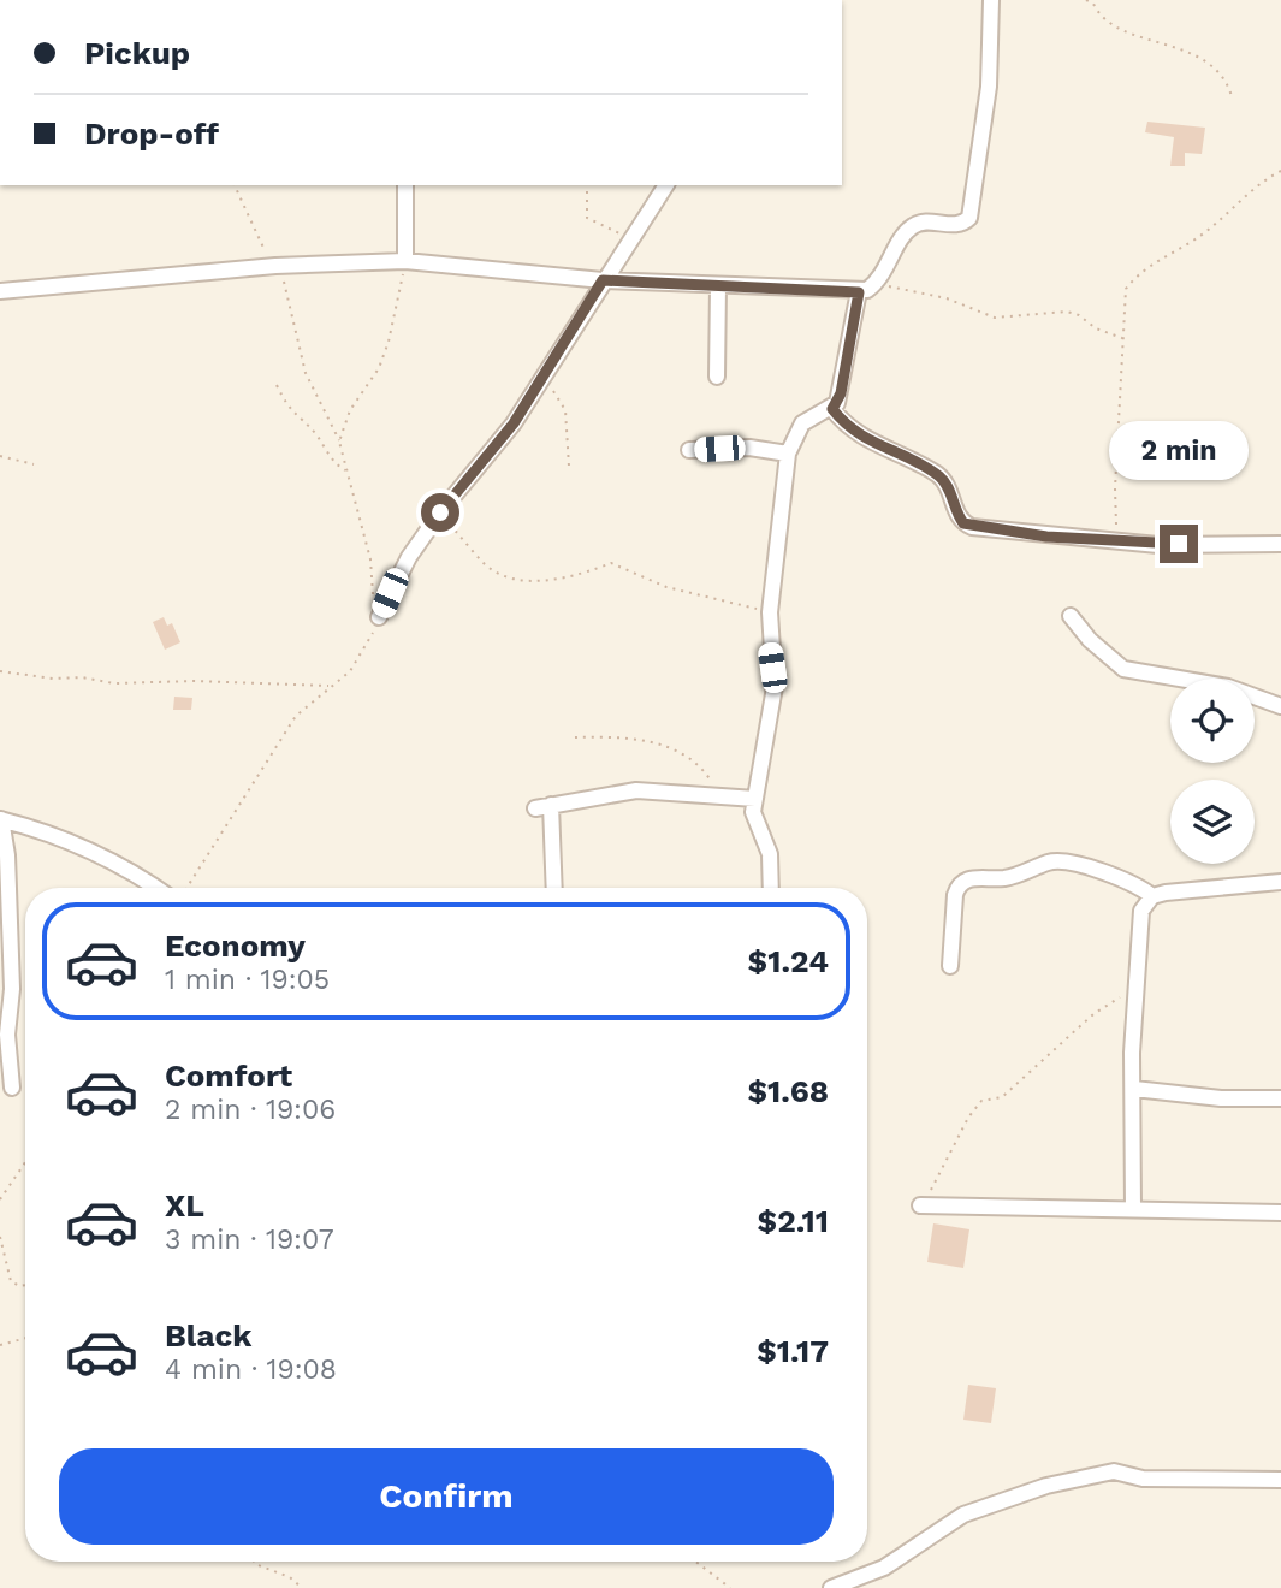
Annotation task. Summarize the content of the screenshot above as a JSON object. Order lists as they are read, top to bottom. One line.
{"page":{"banner":["Pickup","Drop-off"],"bubble":"2 min","list":[{"name":"Economy","note":"1 min · 19:05","value":"$1.24"},{"name":"Comfort","note":"2 min · 19:06","value":"$1.68"},{"name":"XL","note":"3 min · 19:07","value":"$2.11"},{"name":"Black","note":"4 min · 19:08","value":"$1.17"}],"buttons":"Confirm"}}
